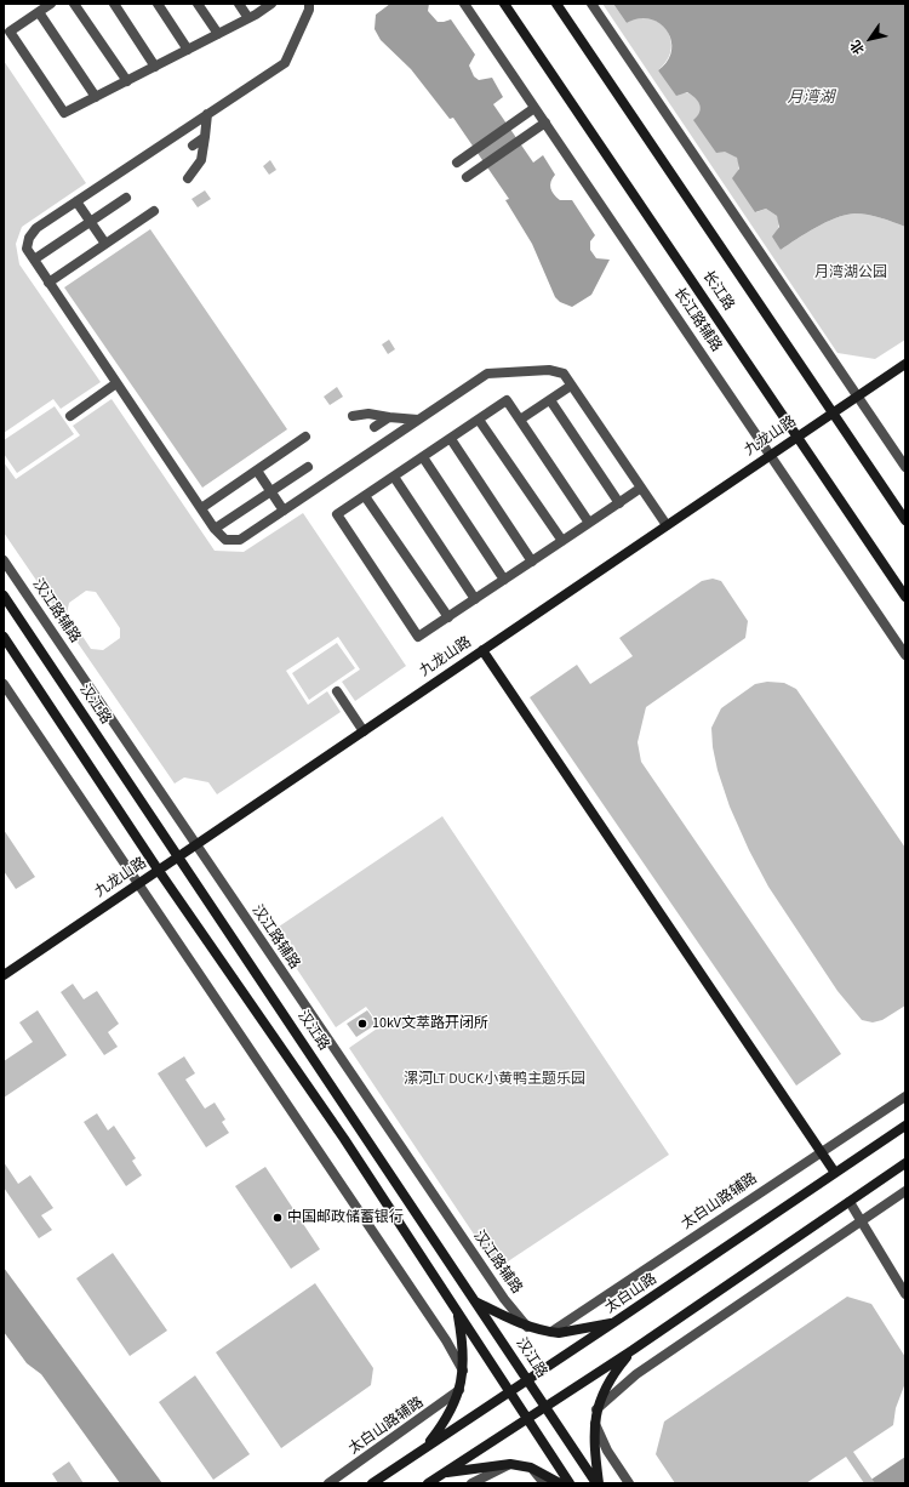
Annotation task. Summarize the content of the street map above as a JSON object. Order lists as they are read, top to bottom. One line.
{"streets":{"street":["长江路","长江路辅路","九龙山路","汉江路辅路","汉江路","太白山路辅路","太白山路"]},"crossings":[["长江路","九龙山路"],["长江路辅路","九龙山路"],["九龙山路","汉江路辅路"],["九龙山路","汉江路"],["汉江路","太白山路"]],"water":["月湾湖"],"parks":["月湾湖公园","漯河LT DUCK小黄鸭主题乐园"],"places":["10kV文萃路开闭所","中国邮政储蓄银行"],"north":"bottom left"}
